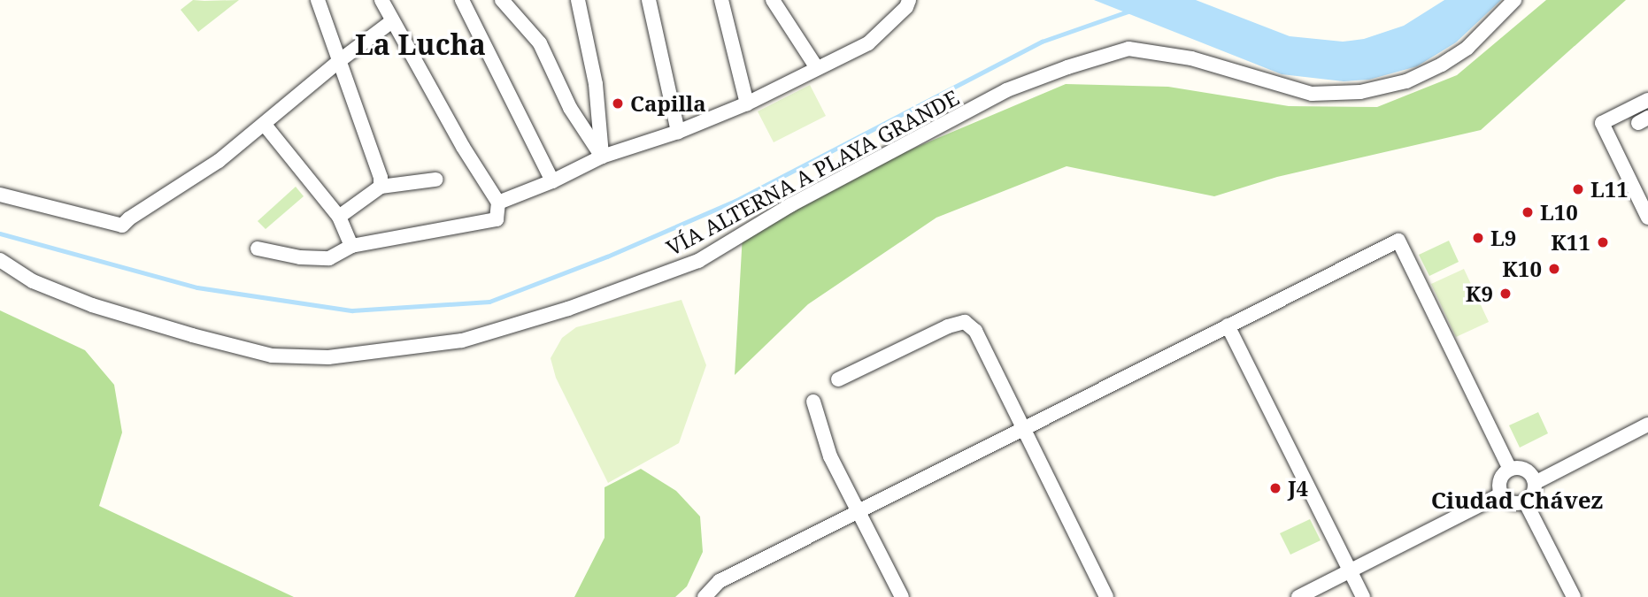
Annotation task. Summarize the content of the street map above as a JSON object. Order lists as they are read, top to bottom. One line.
{"streets":{"street":["VÍA ALTERNA A PLAYA GRANDE"]},"districts":["La Lucha","Ciudad Chávez"],"places":["Capilla","L11","L10","L9","K11","K10","K9","J4"]}
